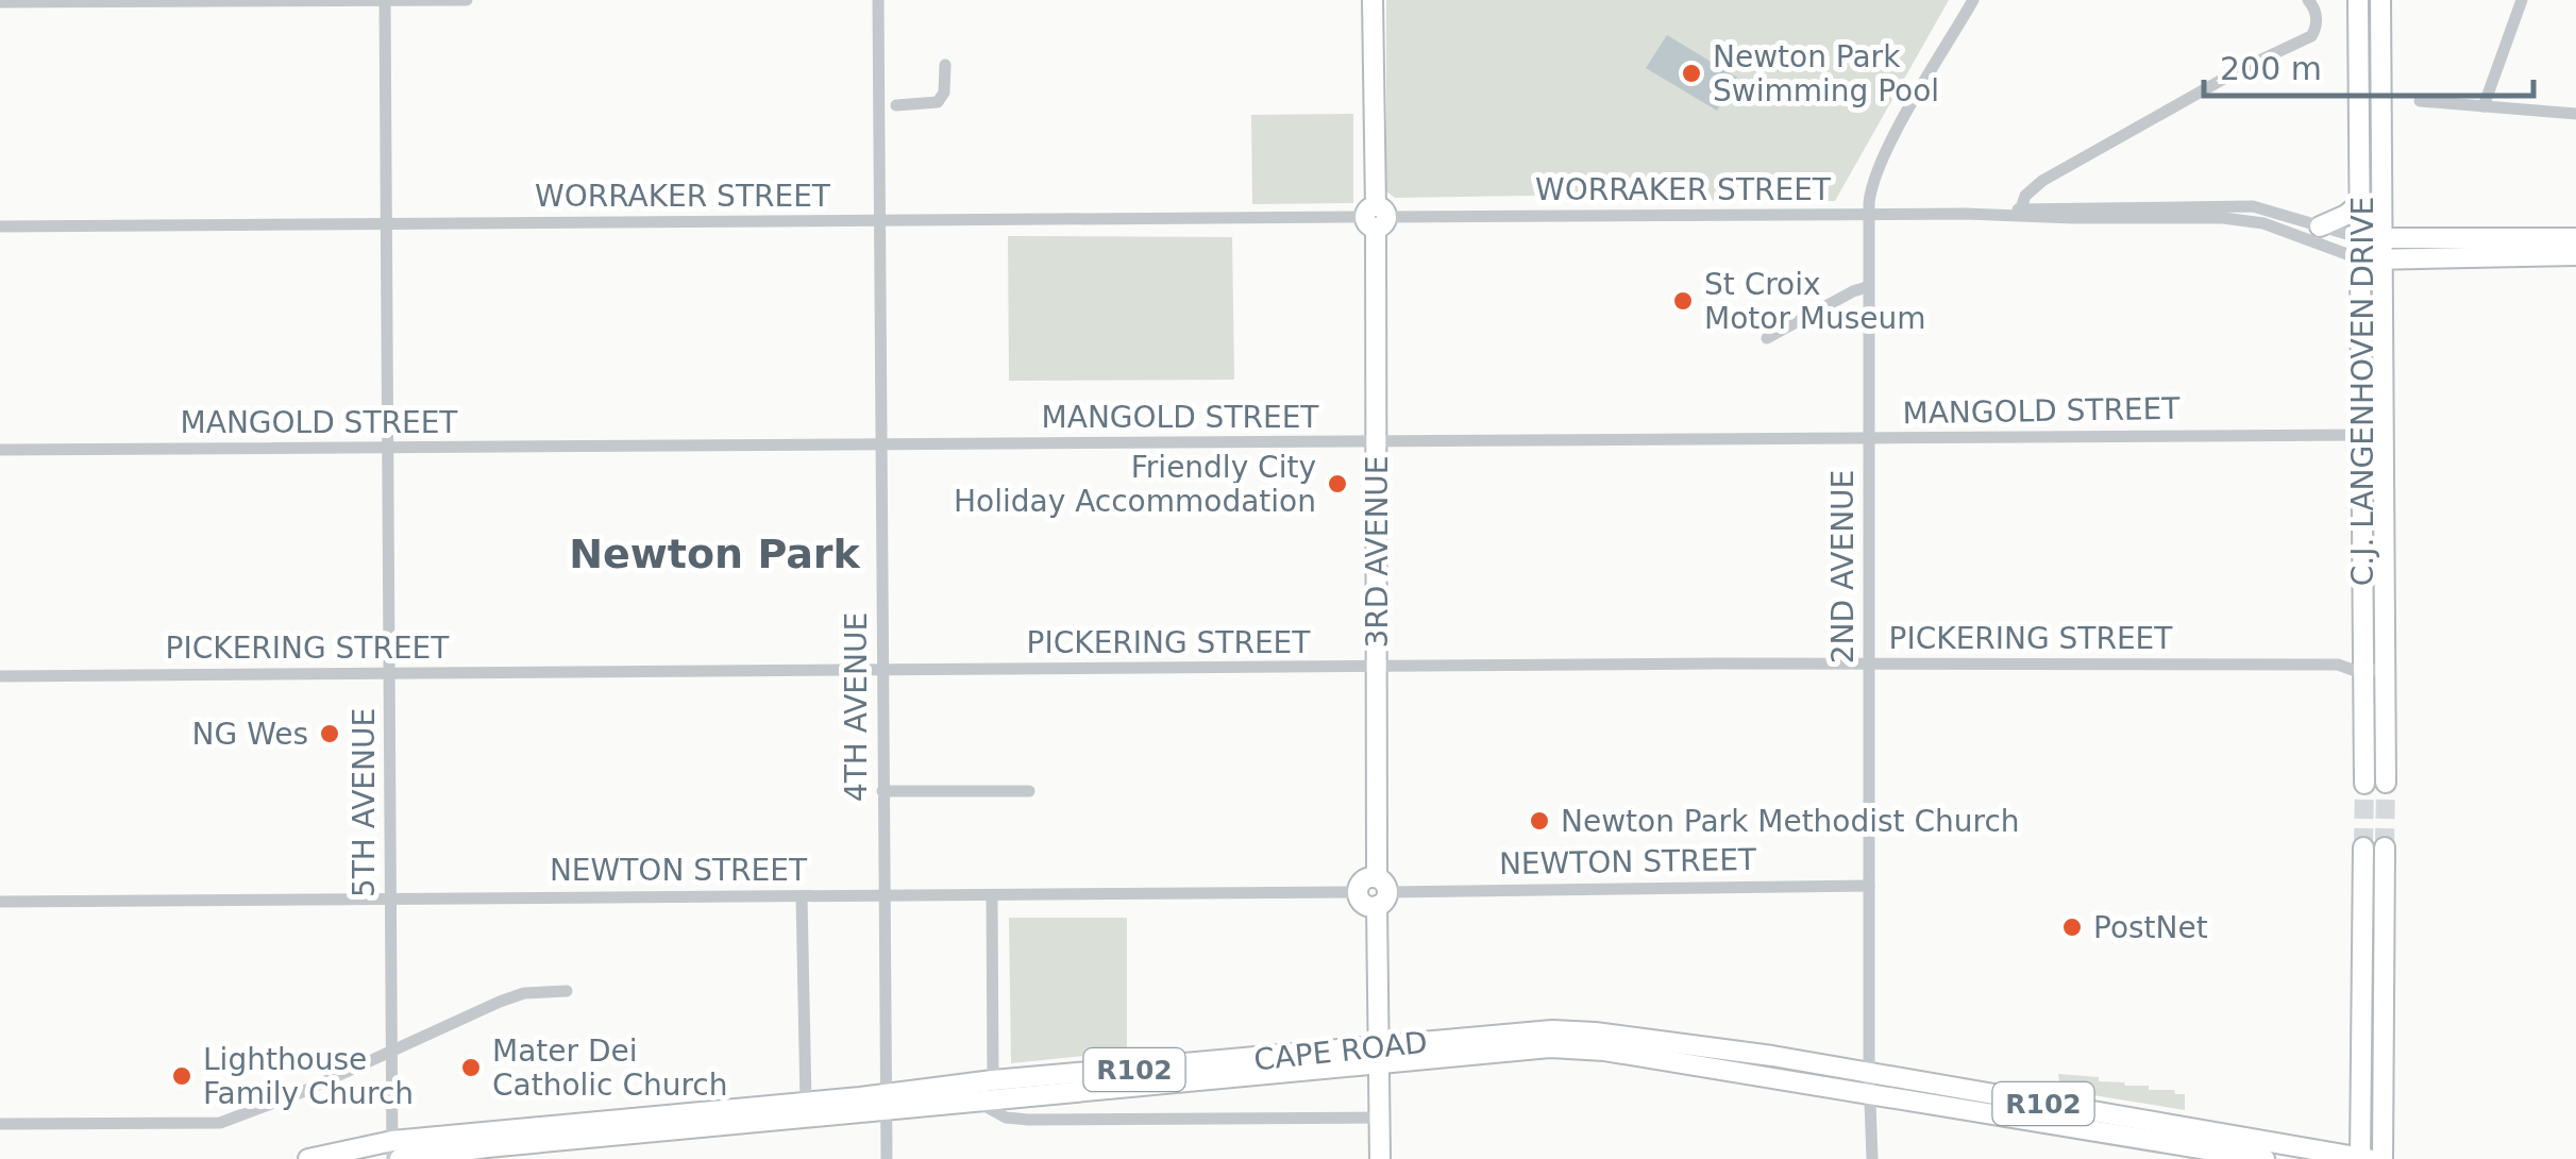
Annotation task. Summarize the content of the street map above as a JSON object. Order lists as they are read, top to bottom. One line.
{"streets":{"main road":["C.J. LANGENHOVEN DRIVE","3RD AVENUE","CAPE ROAD","R102"],"street":["WORRAKER STREET","MANGOLD STREET","2ND AVENUE","PICKERING STREET","4TH AVENUE","5TH AVENUE","NEWTON STREET"]},"crossings":[["WORRAKER STREET","C.J. LANGENHOVEN DRIVE"],["WORRAKER STREET","3RD AVENUE"],["WORRAKER STREET","2ND AVENUE"],["WORRAKER STREET","4TH AVENUE"],["WORRAKER STREET","5TH AVENUE"],["C.J. LANGENHOVEN DRIVE","MANGOLD STREET"],["C.J. LANGENHOVEN DRIVE","PICKERING STREET"],["MANGOLD STREET","3RD AVENUE"],["MANGOLD STREET","2ND AVENUE"],["MANGOLD STREET","4TH AVENUE"],["MANGOLD STREET","5TH AVENUE"],["3RD AVENUE","PICKERING STREET"],["3RD AVENUE","NEWTON STREET"],["3RD AVENUE","CAPE ROAD"],["2ND AVENUE","PICKERING STREET"],["2ND AVENUE","NEWTON STREET"],["2ND AVENUE","CAPE ROAD"],["PICKERING STREET","4TH AVENUE"],["PICKERING STREET","5TH AVENUE"],["4TH AVENUE","NEWTON STREET"],["4TH AVENUE","CAPE ROAD"],["5TH AVENUE","NEWTON STREET"],["5TH AVENUE","CAPE ROAD"]],"districts":["Newton Park"],"places":["Newton Park Swimming Pool","St Croix Motor Museum","Friendly City Holiday Accommodation","NG Wes","Newton Park Methodist Church","PostNet","Mater Dei Catholic Church","Lighthouse Family Church"],"scale_bar":"200 m"}
